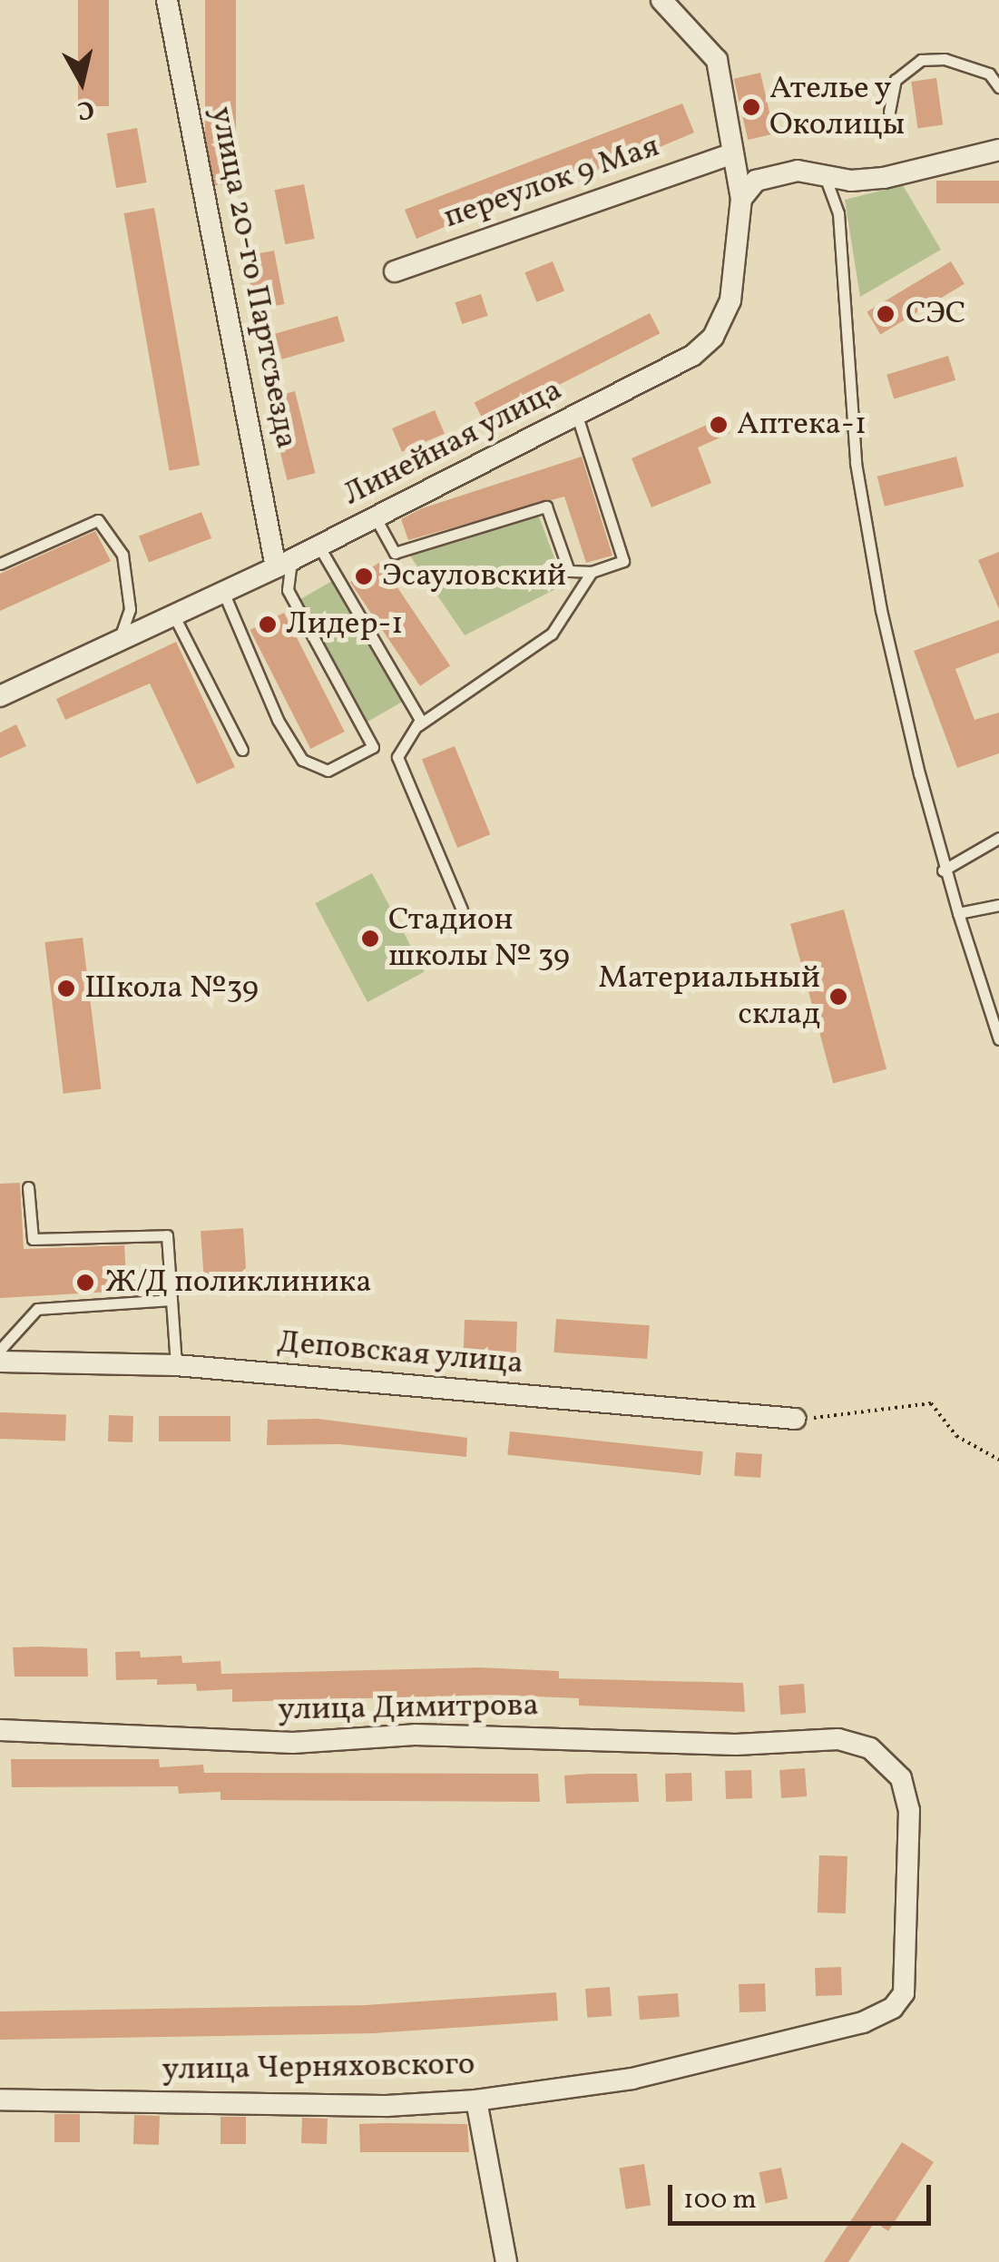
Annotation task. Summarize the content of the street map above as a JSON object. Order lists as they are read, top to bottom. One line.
{"streets":{"street":["переулок 9 Мая","улица 20-го Партсъезда","Линейная улица","Деповская улица","улица Димитрова","улица Черняховского"]},"crossings":[["переулок 9 Мая","Линейная улица"],["улица 20-го Партсъезда","Линейная улица"],["улица Димитрова","улица Черняховского"]],"places":["Ателье у Околицы","СЭС","Аптека-1","Эсауловский","Лидер-1","Стадион школы № 39","Школа №39","Материальный склад","Ж/Д поликлиника"],"scale_bar":"100 m","north":"bottom"}
